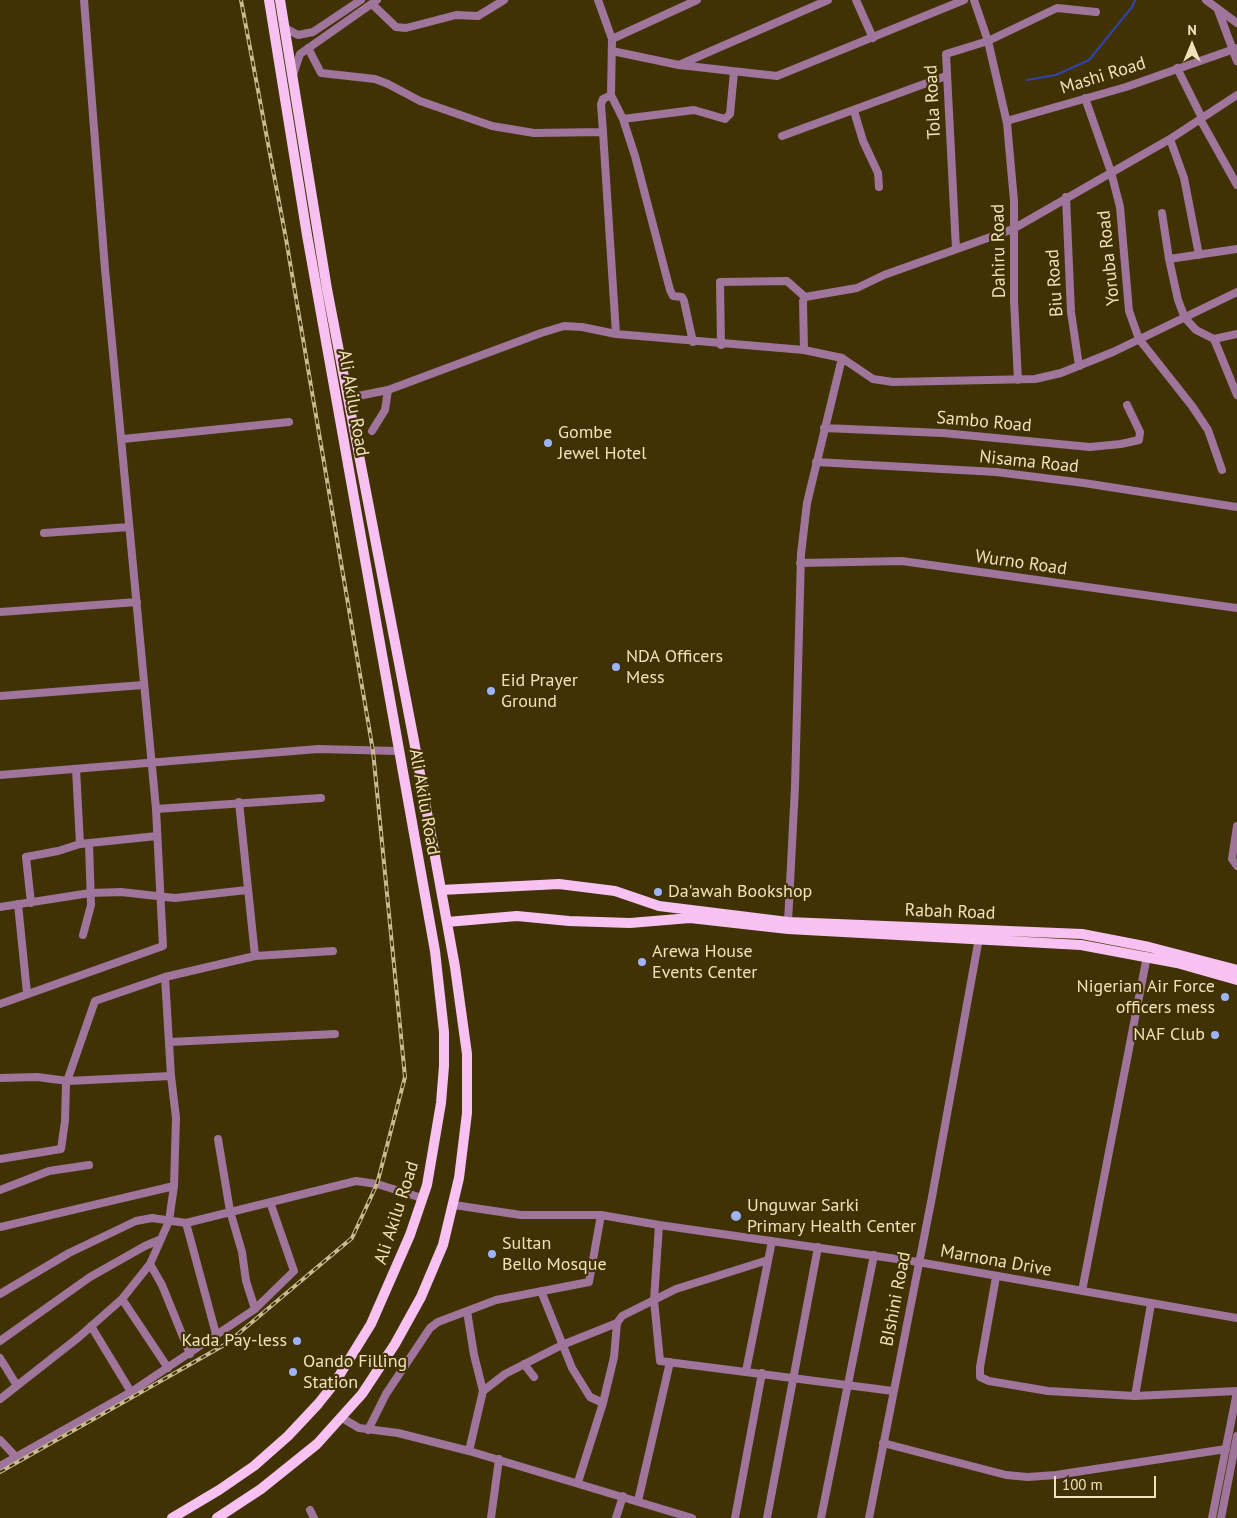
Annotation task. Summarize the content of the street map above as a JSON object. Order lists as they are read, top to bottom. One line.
{"streets":{"main road":["Ali Akilu Road","Rabah Road"],"street":["Mashi Road","Tola Road","Dahiru Road","Yoruba Road","Biu Road","Sambo Road","Nisama Road","Wurno Road","Marnona Drive","BIshini Road"]},"crossings":[["Mashi Road","Dahiru Road"],["Mashi Road","Yoruba Road"],["Tola Road","Dahiru Road"],["Ali Akilu Road","Rabah Road"],["Ali Akilu Road","Marnona Drive"],["Rabah Road","BIshini Road"],["Marnona Drive","BIshini Road"]],"places":["Gombe Jewel Hotel","NDA Officers Mess","Eid Prayer Ground","Da'awah Bookshop","Arewa House Events Center","Nigerian Air Force officers mess","NAF Club","Unguwar Sarki Primary Health Center","Sultan Bello Mosque","Kada Pay-less","Oando Filling Station"],"scale_bar":"100 m","north":"top"}
